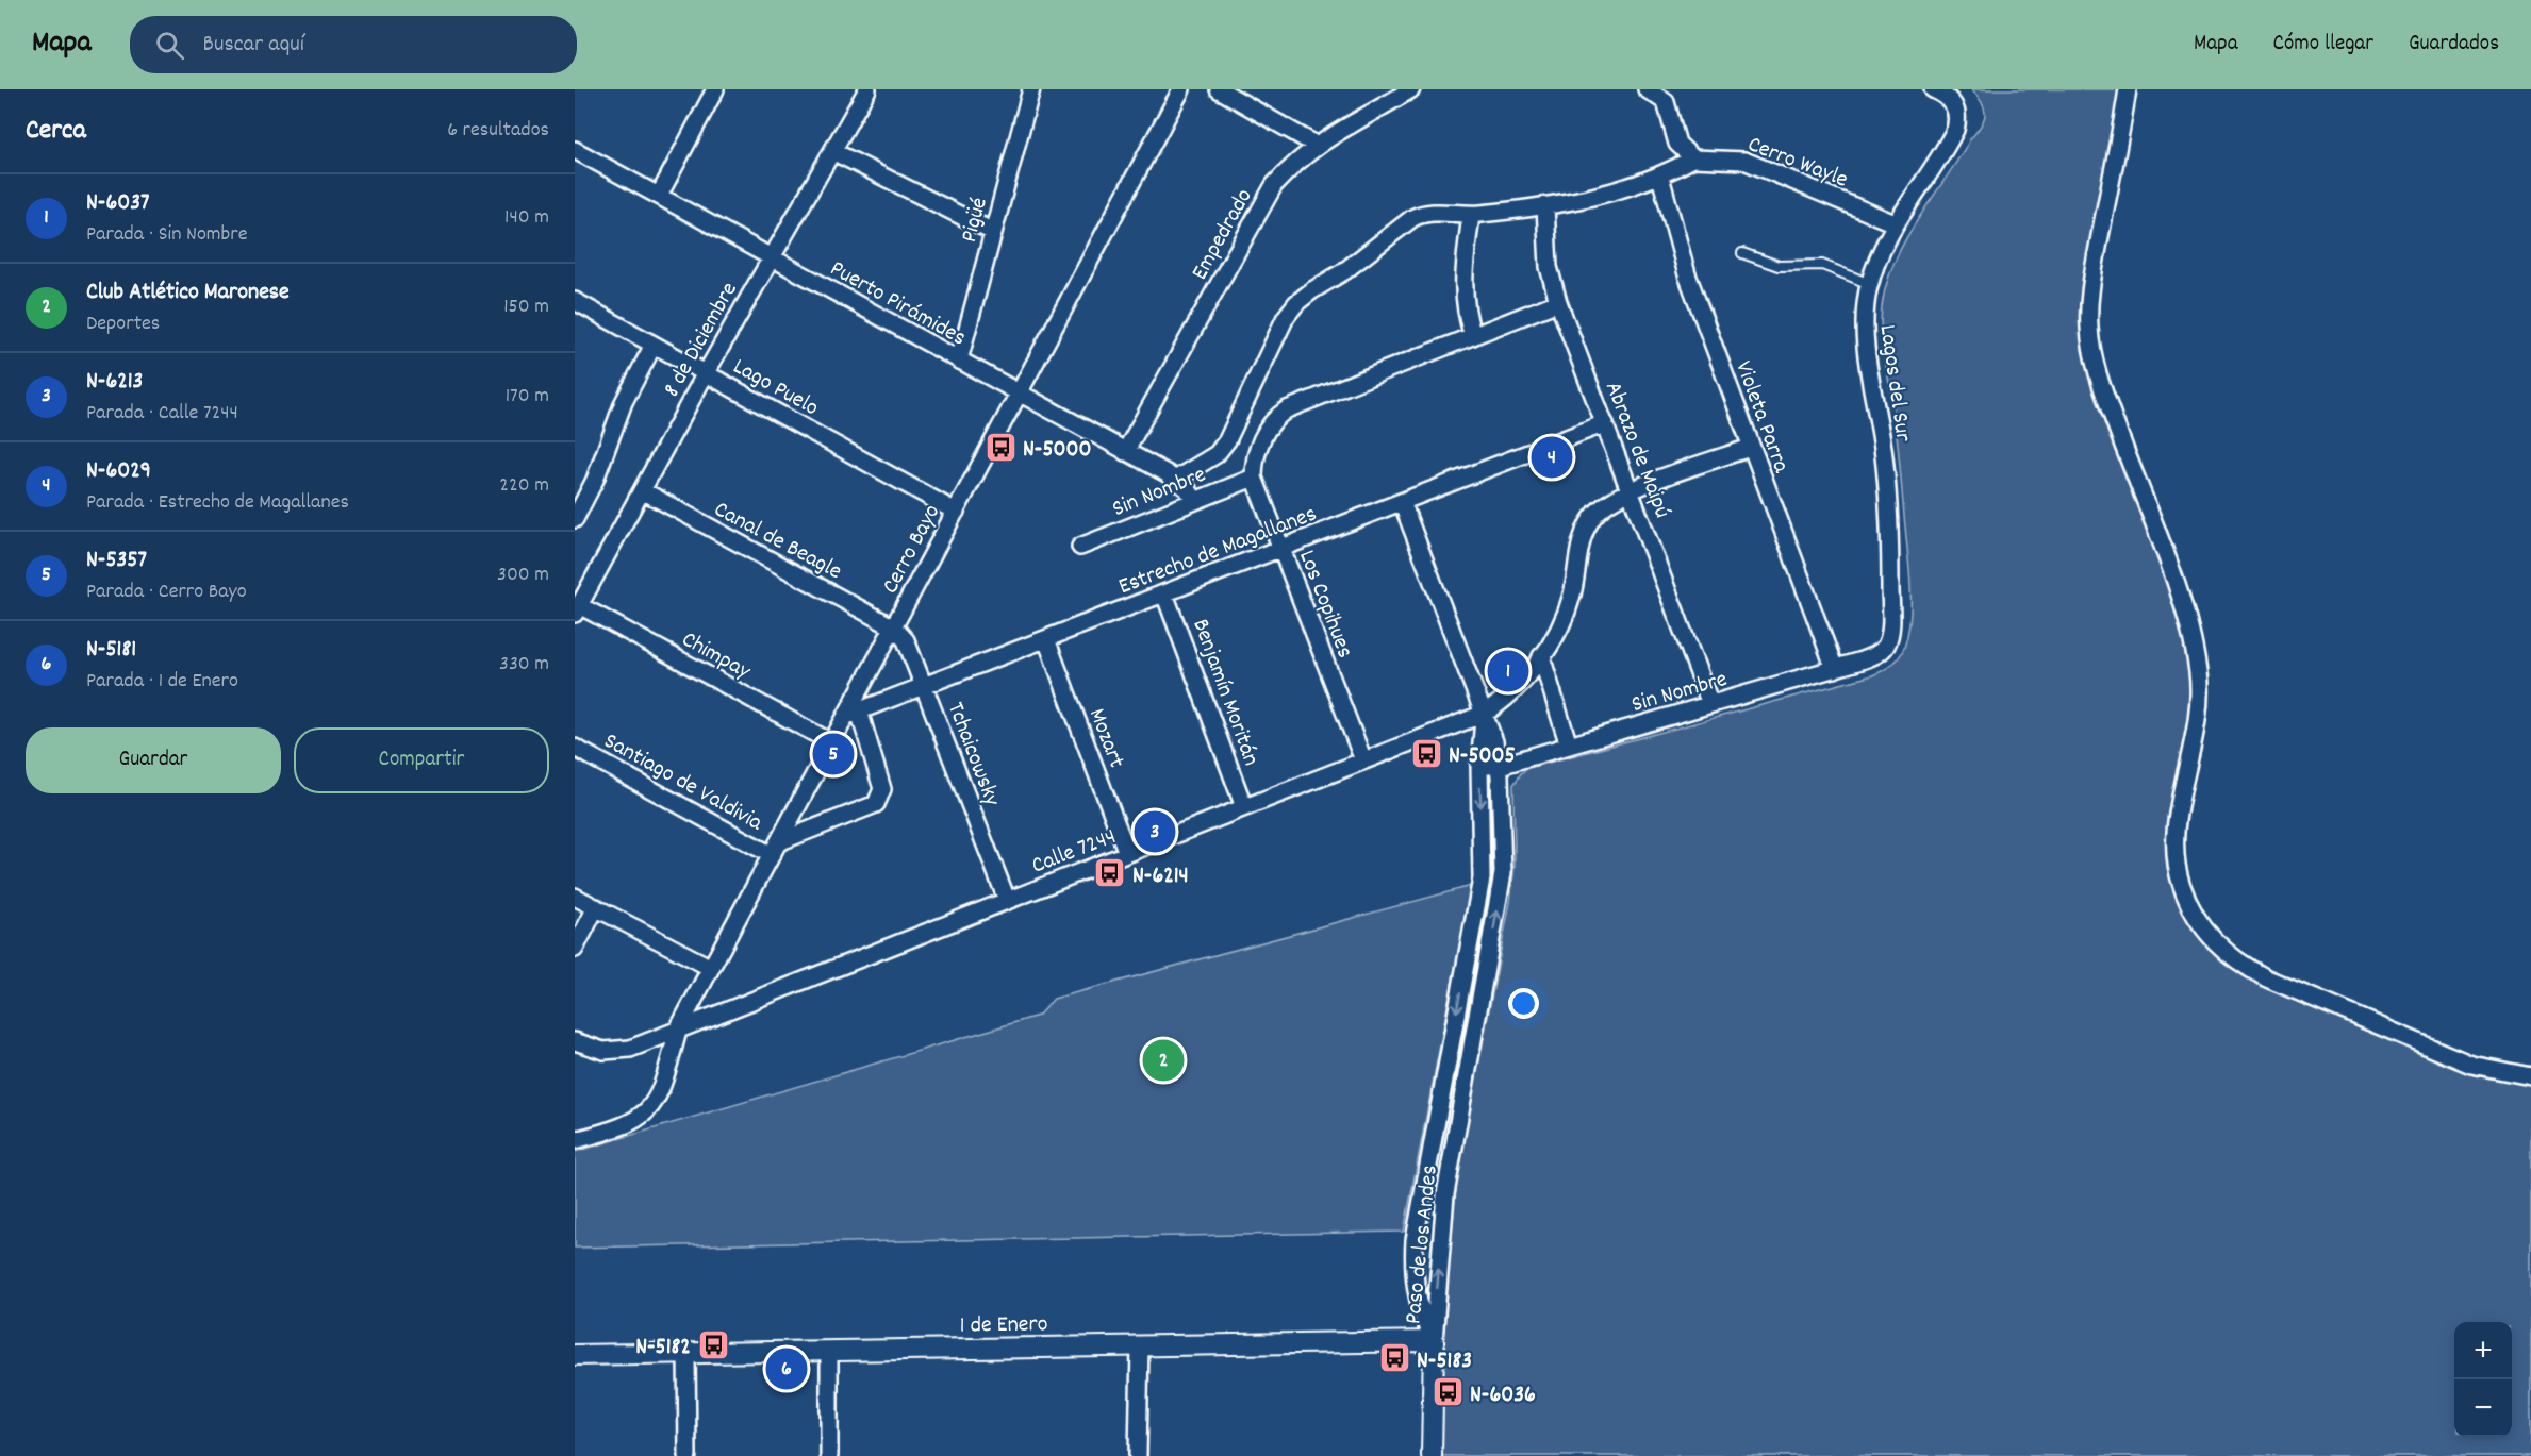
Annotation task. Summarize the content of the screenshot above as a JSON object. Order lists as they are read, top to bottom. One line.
{"streets":{"street":["Cerro Wayle","Pigüé","Empedrado","Puerto Pirámides","8 de Diciembre","Lagos del Sur","Lago Puelo","Violeta Parra","Abrazo de Maipú","Sin Nombre","Canal de Beagle","Cerro Bayo","Estrecho de Magallanes","Los Copihues","Chimpay","Benjamín Moritán","Mozart","Tchaicowsky","Santiago de Valdivia","Calle 7244","Paso de los Andes","1 de Enero"]},"crossings":[["Cerro Wayle","Lagos del Sur"],["Pigüé","Puerto Pirámides"],["Empedrado","Puerto Pirámides"],["Puerto Pirámides","8 de Diciembre"],["Puerto Pirámides","Sin Nombre"],["Puerto Pirámides","Cerro Bayo"],["8 de Diciembre","Lago Puelo"],["8 de Diciembre","Canal de Beagle"],["8 de Diciembre","Chimpay"],["Lagos del Sur","Sin Nombre"],["Lago Puelo","Cerro Bayo"],["Violeta Parra","Sin Nombre"],["Abrazo de Maipú","Sin Nombre"],["Abrazo de Maipú","Estrecho de Magallanes"],["Sin Nombre","Los Copihues"],["Sin Nombre","Paso de los Andes"],["Canal de Beagle","Cerro Bayo"],["Canal de Beagle","Tchaicowsky"],["Cerro Bayo","Estrecho de Magallanes"],["Cerro Bayo","Chimpay"],["Cerro Bayo","Tchaicowsky"],["Cerro Bayo","Santiago de Valdivia"],["Cerro Bayo","Calle 7244"],["Estrecho de Magallanes","Los Copihues"],["Estrecho de Magallanes","Benjamín Moritán"],["Estrecho de Magallanes","Mozart"],["Estrecho de Magallanes","Tchaicowsky"],["Estrecho de Magallanes","Paso de los Andes"],["Los Copihues","Calle 7244"],["Benjamín Moritán","Calle 7244"],["Mozart","Calle 7244"],["Tchaicowsky","Calle 7244"],["Calle 7244","Paso de los Andes"],["Paso de los Andes","1 de Enero"]],"places":{"bus stop":["N-5000","N-5005","N-6214","N-5182","N-5183","N-6036"]},"page":{"header":"Mapa","search":"Buscar aquí","nav":["Mapa","Cómo llegar","Guardados"],"heading":["Cerca","6 resultados"],"list":[{"mark":"1","name":"N-6037","note":"Parada · Sin Nombre","value":"140 m"},{"mark":"2","name":"Club Atlético Maronese","note":"Deportes","value":"150 m"},{"mark":"3","name":"N-6213","note":"Parada · Calle 7244","value":"170 m"},{"mark":"4","name":"N-6029","note":"Parada · Estrecho de Magallanes","value":"220 m"},{"mark":"5","name":"N-5357","note":"Parada · Cerro Bayo","value":"300 m"},{"mark":"6","name":"N-5181","note":"Parada · 1 de Enero","value":"330 m"}],"pins":["4","1","5","3","2","6"],"buttons":["Guardar","Compartir"],"map_buttons":["+","−"]}}
